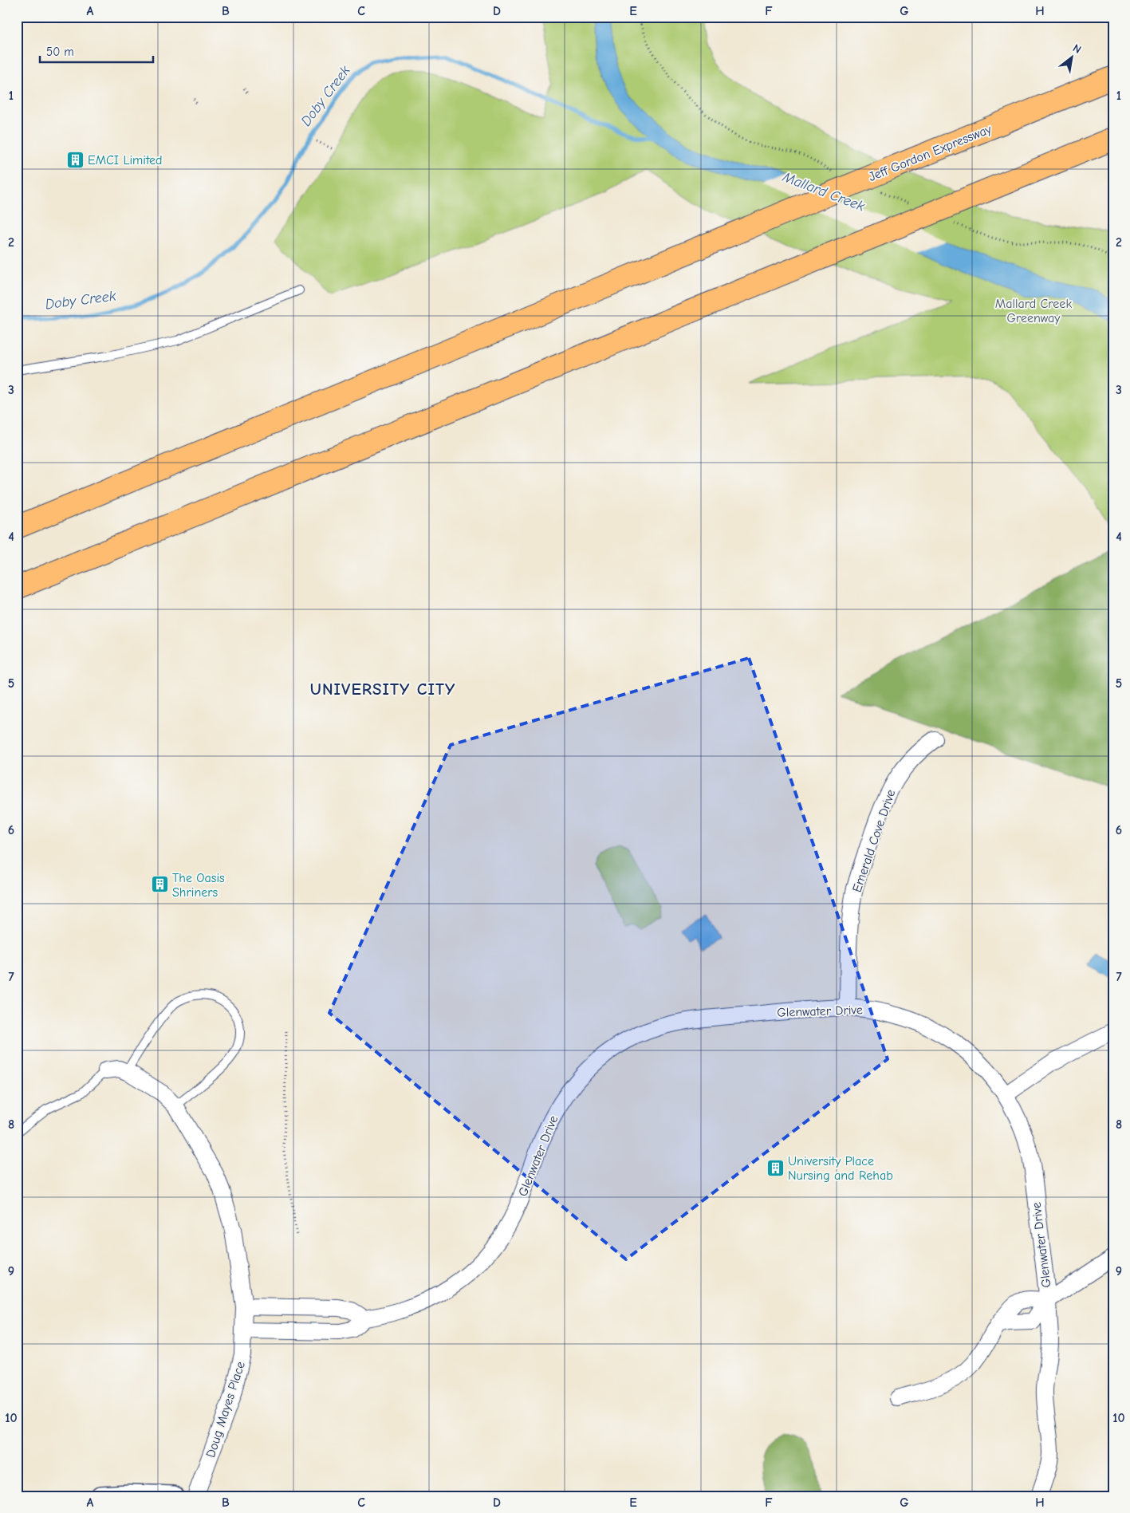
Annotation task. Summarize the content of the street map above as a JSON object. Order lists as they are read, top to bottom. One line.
{"streets":{"highway":["Jeff Gordon Expressway"],"street":["Emerald Cove Drive","Glenwater Drive","Doug Mayes Place"]},"crossings":[["Emerald Cove Drive","Glenwater Drive"],["Glenwater Drive","Doug Mayes Place"]],"districts":["UNIVERSITY CITY"],"water":["Doby Creek","Mallard Creek"],"parks":["Mallard Creek Greenway"],"places":{"building":["EMCI Limited","The Oasis Shriners","University Place Nursing and Rehab"]},"scale_bar":"50 m","north":"top right","grid":{"columns":["A","B","C","D","E","F","G","H"],"rows":["1","2","3","4","5","6","7","8","9","10"]}}
